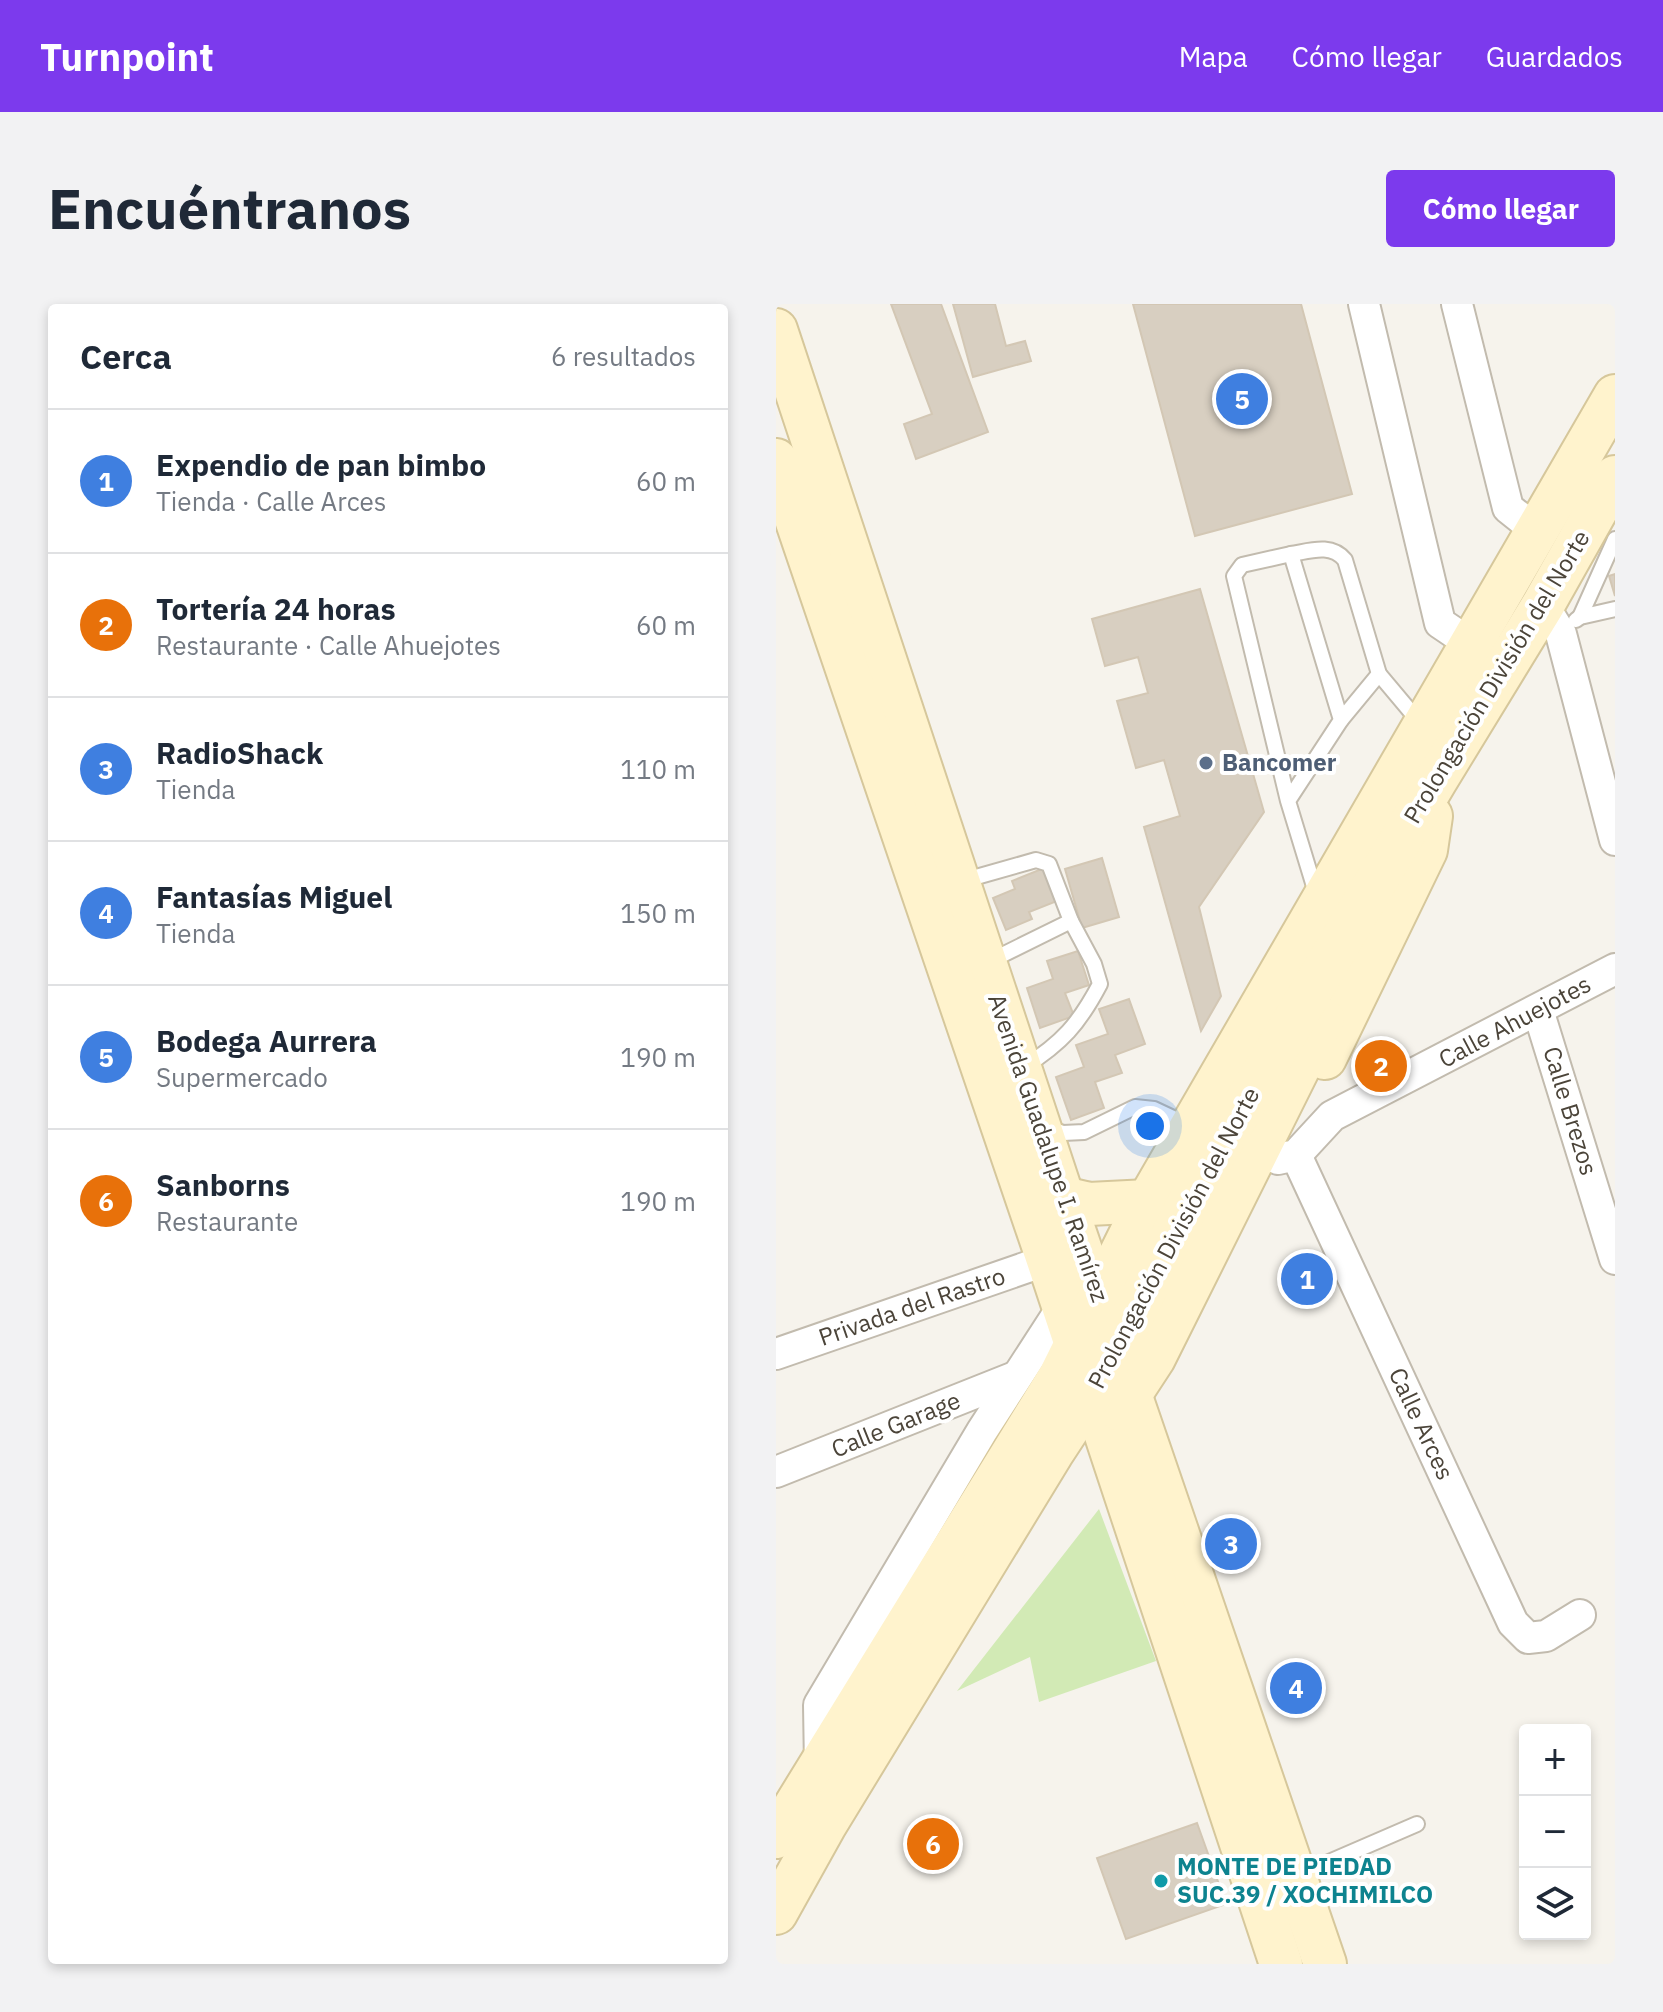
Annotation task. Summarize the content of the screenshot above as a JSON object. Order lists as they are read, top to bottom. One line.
{"streets":{"main road":["Prolongación División del Norte","Avenida Guadalupe I. Ramírez"],"street":["Calle Ahuejotes","Calle Brezos","Privada del Rastro","Calle Arces","Calle Garage"]},"crossings":[["Prolongación División del Norte","Calle Ahuejotes"],["Prolongación División del Norte","Avenida Guadalupe I. Ramírez"],["Prolongación División del Norte","Calle Arces"],["Calle Ahuejotes","Calle Brezos"],["Calle Ahuejotes","Calle Arces"],["Avenida Guadalupe I. Ramírez","Privada del Rastro"]],"places":["Bancomer","MONTE DE PIEDAD SUC.39 / XOCHIMILCO"],"page":{"header":"Turnpoint","nav":["Mapa","Cómo llegar","Guardados"],"buttons":"Cómo llegar","title":"Encuéntranos","heading":["Cerca","6 resultados"],"pins":["5","2","1","3","4","6"],"list":[{"mark":"1","name":"Expendio de pan bimbo","note":"Tienda · Calle Arces","value":"60 m"},{"mark":"2","name":"Tortería 24 horas","note":"Restaurante · Calle Ahuejotes","value":"60 m"},{"mark":"3","name":"RadioShack","note":"Tienda","value":"110 m"},{"mark":"4","name":"Fantasías Miguel","note":"Tienda","value":"150 m"},{"mark":"5","name":"Bodega Aurrera","note":"Supermercado","value":"190 m"},{"mark":"6","name":"Sanborns","note":"Restaurante","value":"190 m"}],"map_buttons":["+","−"]}}
